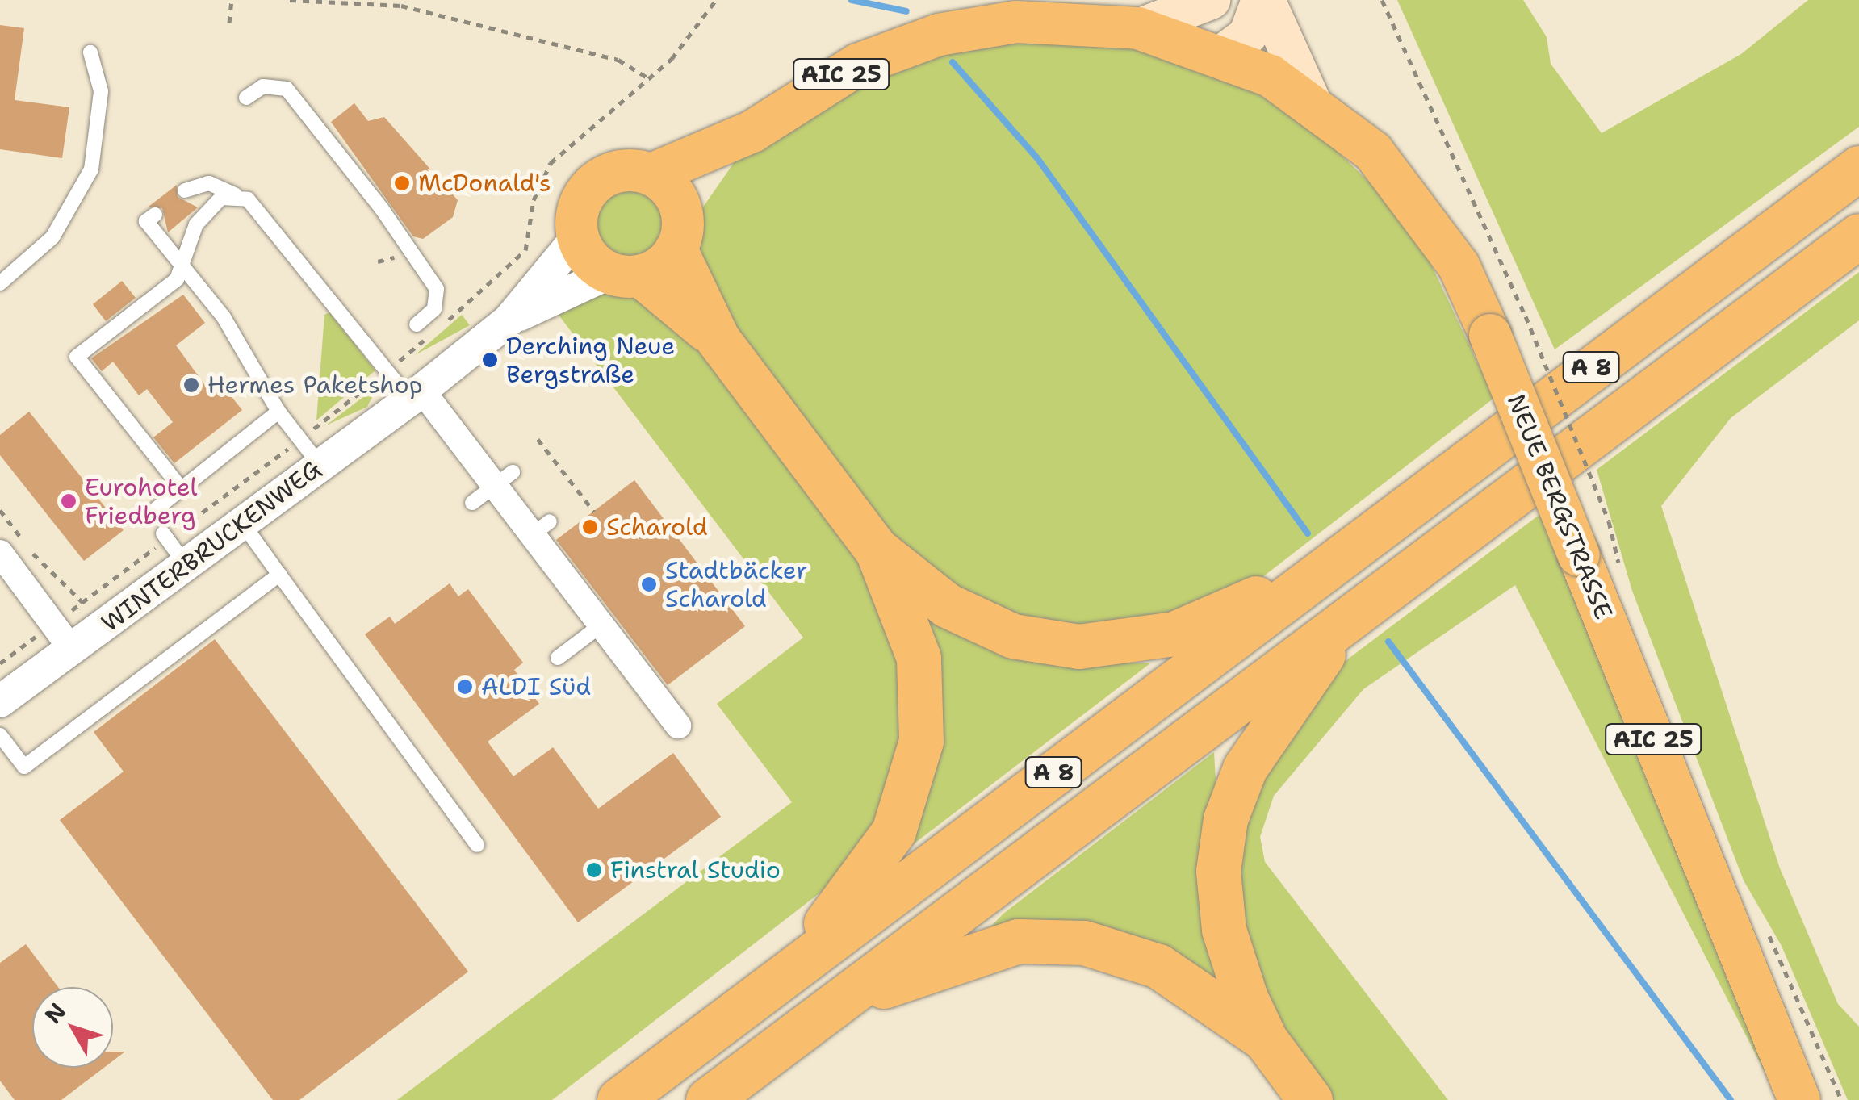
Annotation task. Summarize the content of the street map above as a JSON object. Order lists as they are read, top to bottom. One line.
{"streets":{"highway":["A 8"],"main road":["AIC 25","NEUE BERGSTRASSE","WINTERBRUCKENWEG"]},"crossings":[["AIC 25","NEUE BERGSTRASSE"],["AIC 25","WINTERBRUCKENWEG"],["NEUE BERGSTRASSE","WINTERBRUCKENWEG"]],"places":["McDonald's","Derching Neue Bergstraße","Hermes Paketshop","Eurohotel Friedberg","Scharold","Stadtbäcker Scharold","ALDI Süd","Finstral Studio"],"north":"top left"}
